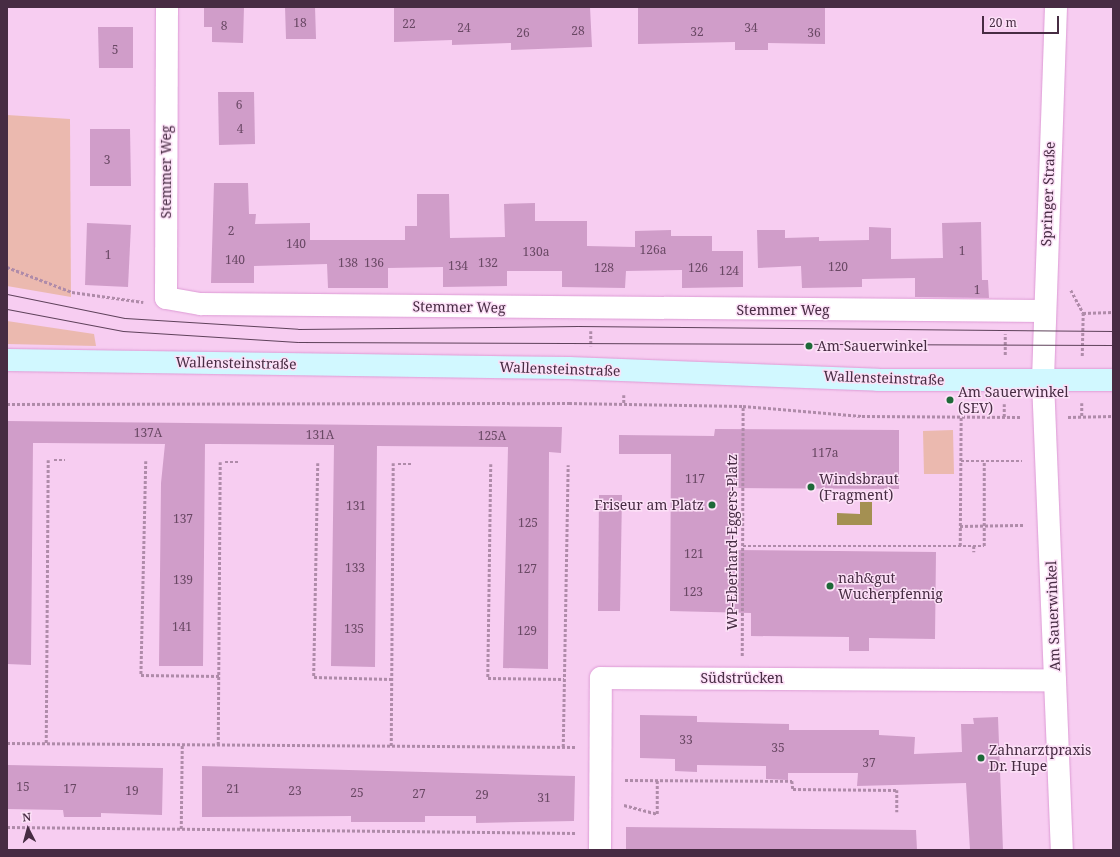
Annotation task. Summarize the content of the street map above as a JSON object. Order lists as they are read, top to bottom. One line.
{"streets":{"street":["Stemmer Weg","Springer Straße","Wallensteinstraße","Am Sauerwinkel","Südstrücken"],"path":["WP-Eberhard-Eggers-Platz"]},"crossings":[["Stemmer Weg","Springer Straße"],["Springer Straße","Wallensteinstraße"],["Springer Straße","Am Sauerwinkel"],["Wallensteinstraße","Am Sauerwinkel"],["WP-Eberhard-Eggers-Platz","Südstrücken"],["Am Sauerwinkel","Südstrücken"]],"places":["Am Sauerwinkel","Am Sauerwinkel (SEV)","Windsbraut (Fragment)","Friseur am Platz","nah&gut Wucherpfennig","Zahnarztpraxis Dr. Hupe"],"house_numbers":["18","22","8","24","34","28","32","26","36","5","6","4","3","2","140","126a","1","130a","1","140","138","136","132","134","120","128","126","124","1","137A","131A","125A","117a","117","131","137","125","121","133","127","139","123","141","135","129","33","35","37","15","17","21","19","23","25","27","29","31"],"scale_bar":"20 m","north":"top"}
